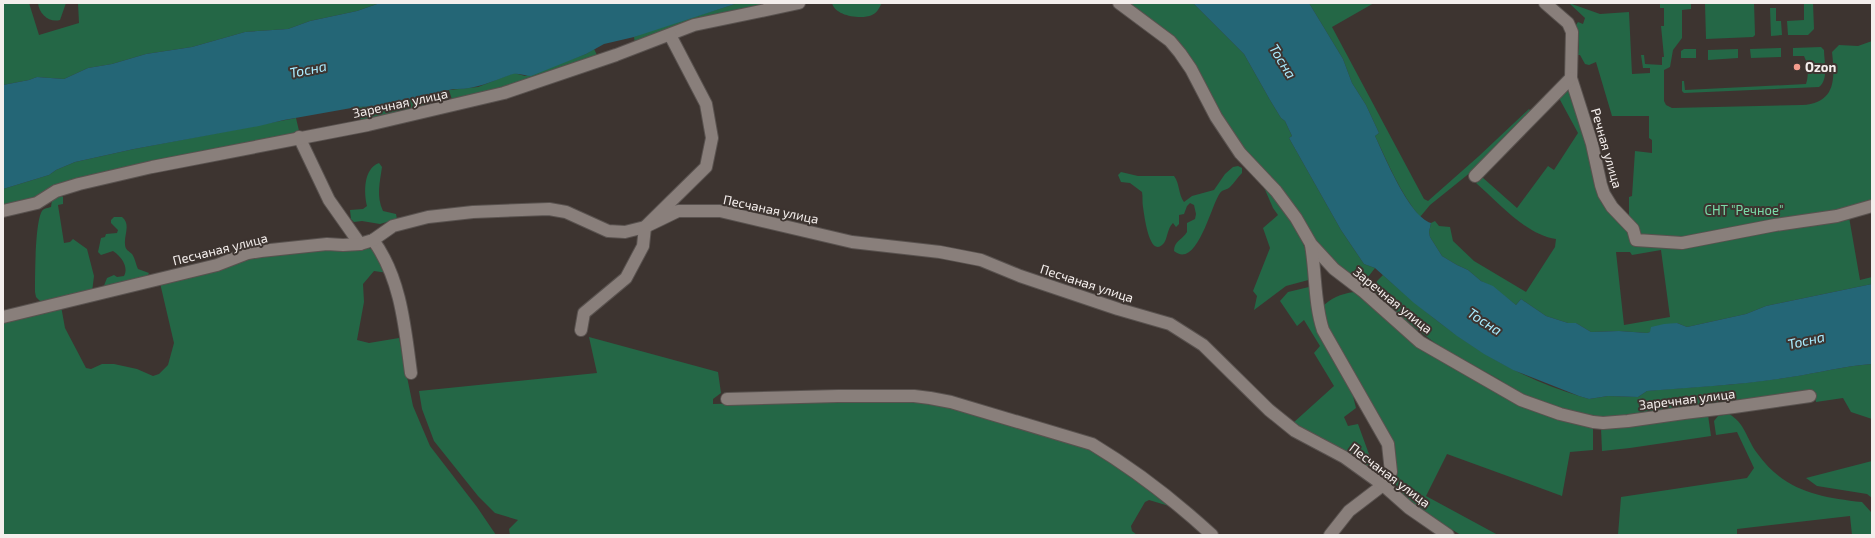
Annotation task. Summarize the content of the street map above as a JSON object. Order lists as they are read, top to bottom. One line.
{"streets":{"street":["Заречная улица","Речная улица","Песчаная улица"]},"water":["Тосна"],"parks":["СНТ \"Речное\""],"places":["Ozon"]}
